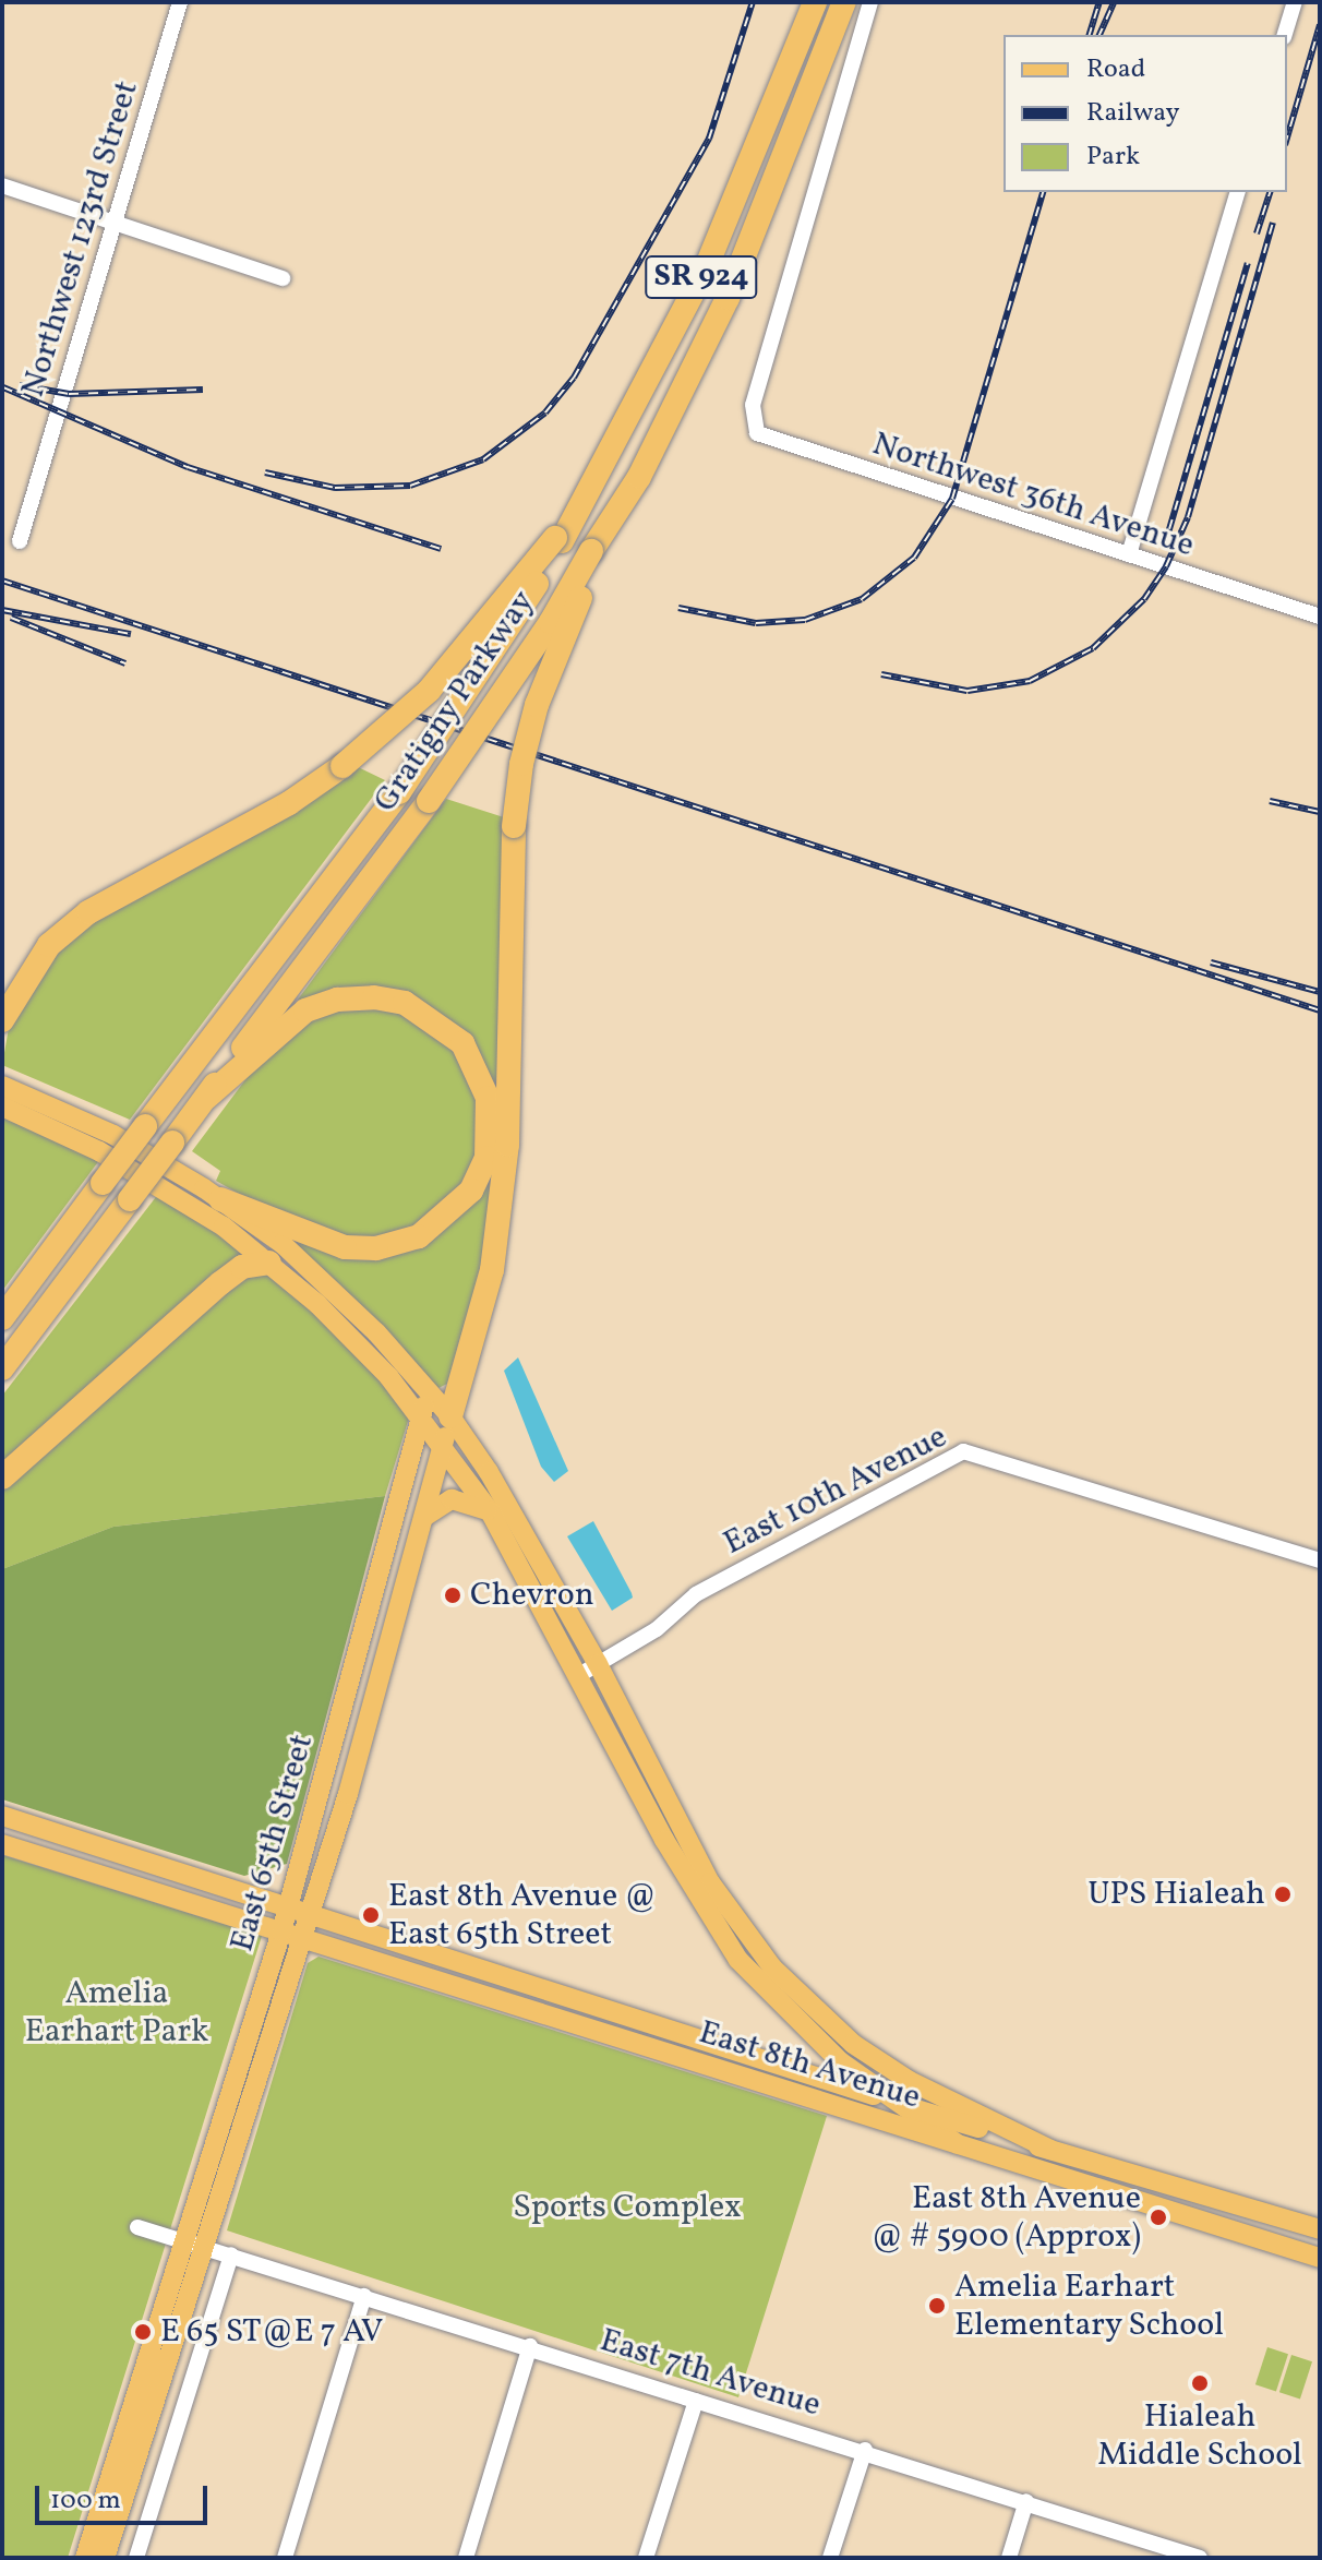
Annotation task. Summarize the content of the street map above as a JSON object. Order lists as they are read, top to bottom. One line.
{"streets":{"highway":["SR 924","Gratigny Parkway"],"main road":["East 65th Street","East 8th Avenue"],"street":["Northwest 123rd Street","Northwest 36th Avenue","East 10th Avenue","East 7th Avenue"]},"crossings":[["SR 924","Gratigny Parkway"],["East 65th Street","East 8th Avenue"],["East 65th Street","East 7th Avenue"]],"parks":["Amelia Earhart Park","Sports Complex"],"places":["Chevron","UPS Hialeah","East 8th Avenue @ East 65th Street","East 8th Avenue @ # 5900 (Approx)","Amelia Earhart Elementary School","E 65 ST@E 7 AV","Hialeah Middle School"],"legend":["Road","Railway","Park"],"scale_bar":"100 m"}
